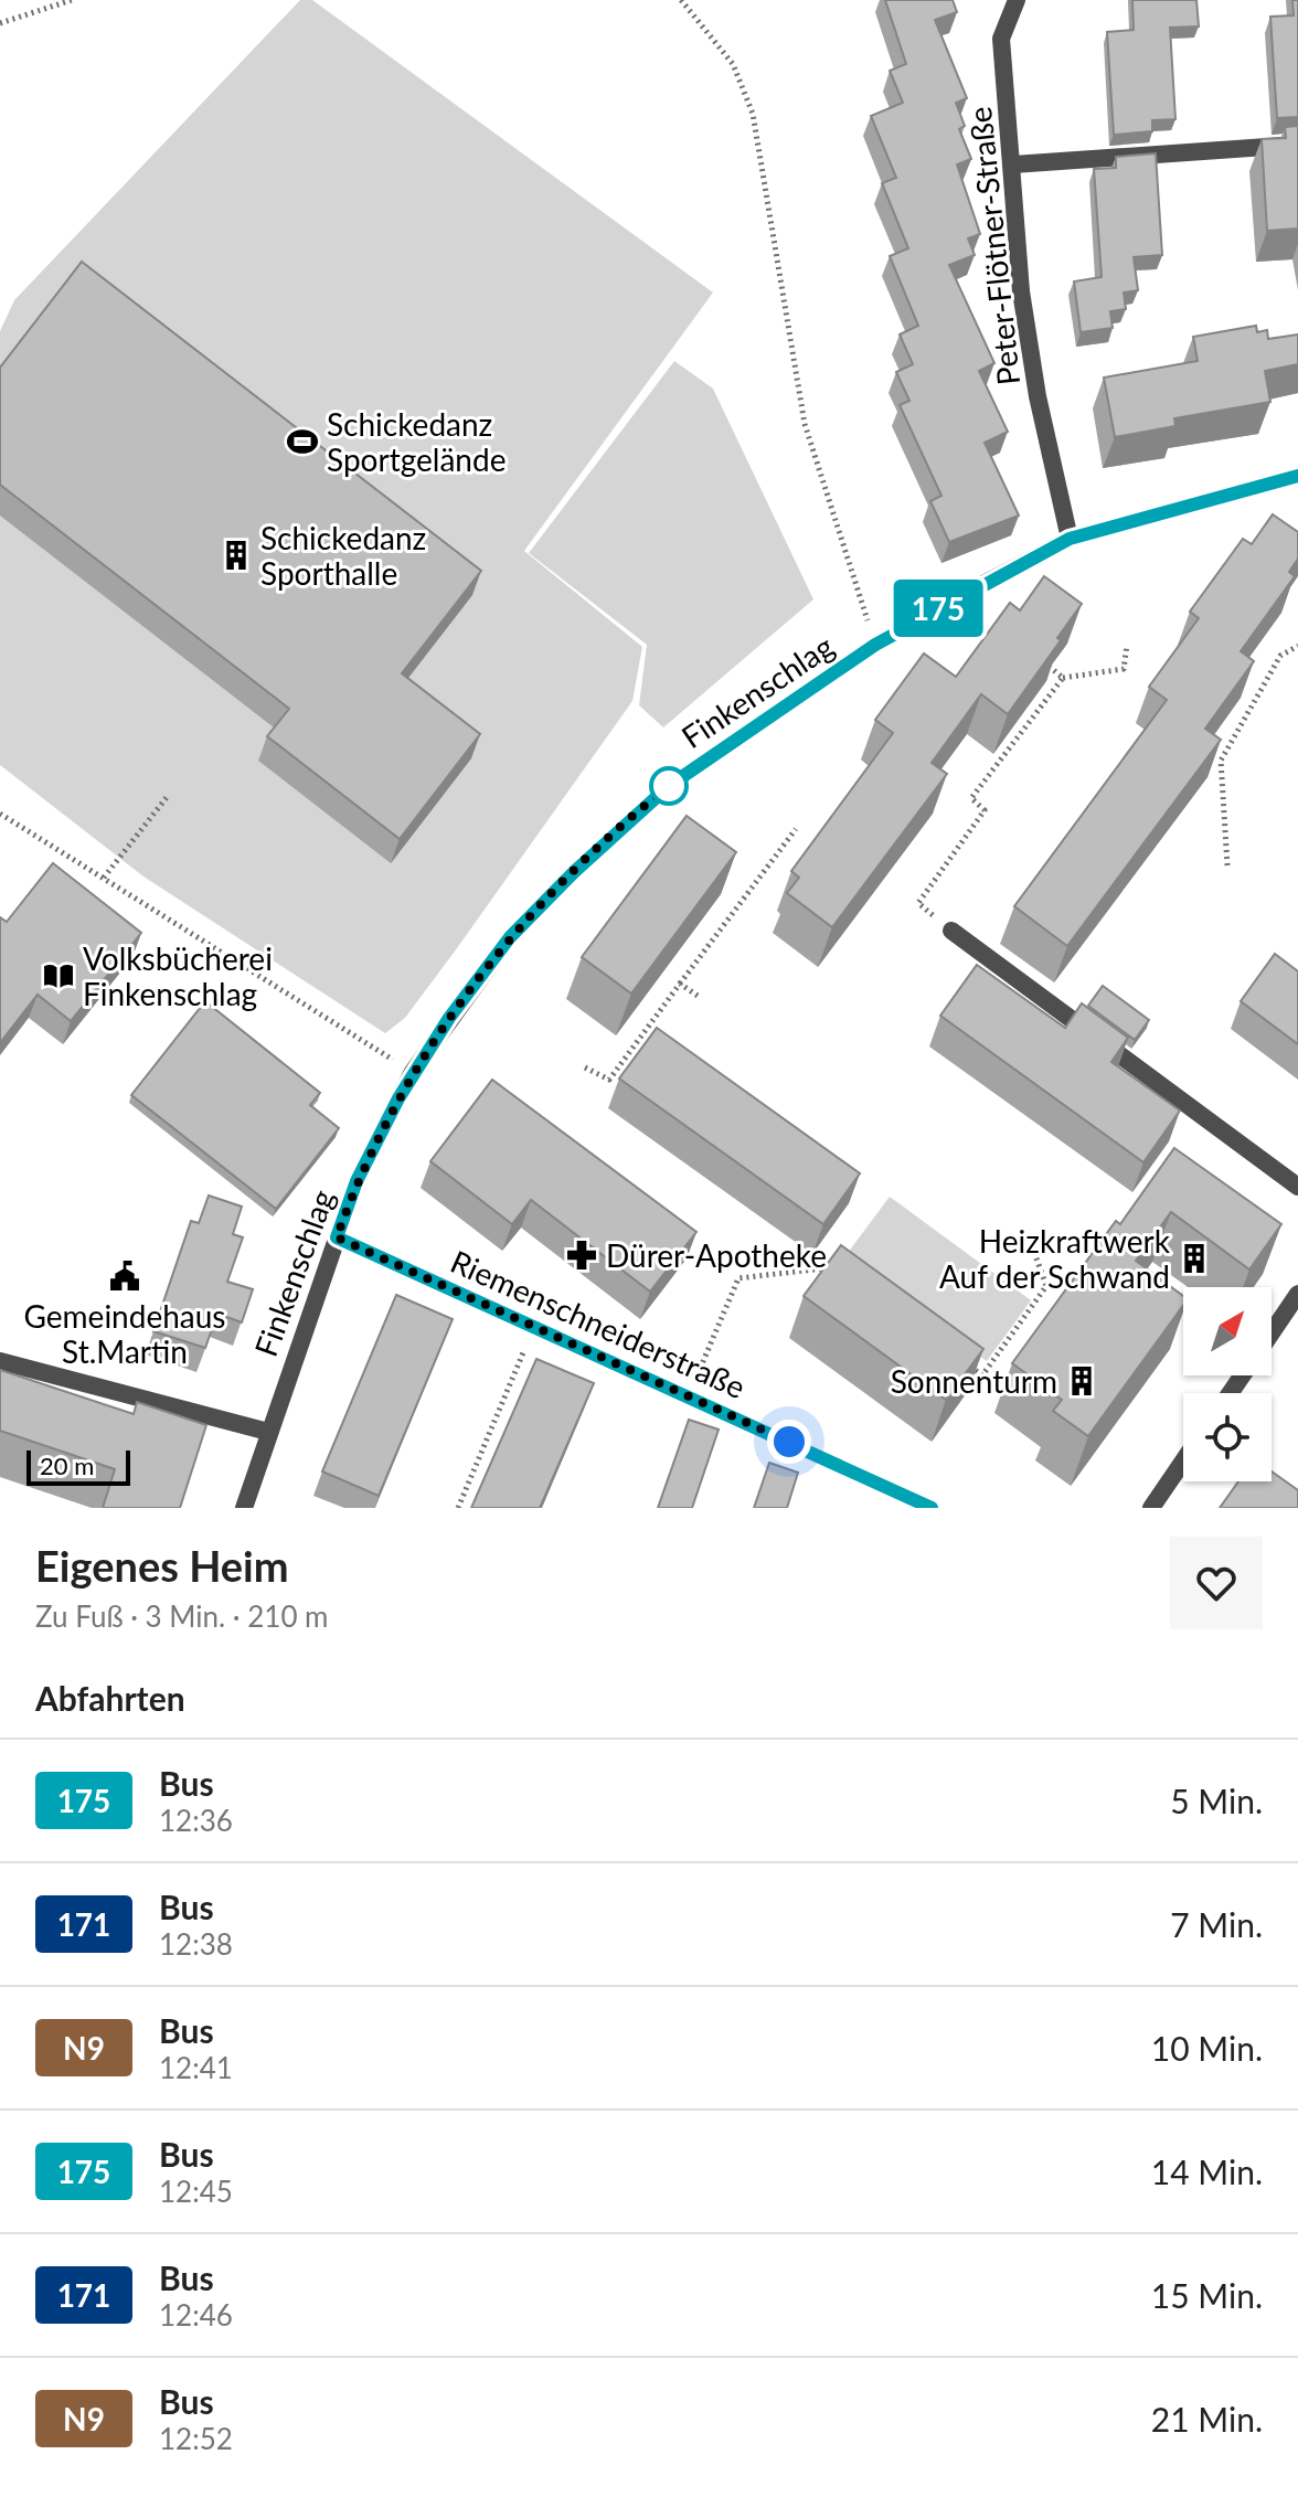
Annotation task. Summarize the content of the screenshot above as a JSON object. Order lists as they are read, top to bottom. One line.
{"streets":{"street":["Peter-Flötner-Straße","Finkenschlag","Riemenschneiderstraße"]},"crossings":[["Peter-Flötner-Straße","Finkenschlag"],["Finkenschlag","Riemenschneiderstraße"]],"places":{"sports":["Schickedanz Sportgelände"],"building":["Schickedanz Sporthalle","Heizkraftwerk Auf der Schwand","Sonnenturm"],"library":["Volksbücherei Finkenschlag"],"pharmacy":["Dürer-Apotheke"],"public building":["Gemeindehaus St.Martin"]},"lines":["bus line 175"],"scale_bar":"20 m","north":"top right","page":{"on_map":"175","scale":"20 m","heading":[["Eigenes Heim","Zu Fuß · 3 Min. · 210 m"],"Abfahrten"],"list":[{"mark":"175","name":"Bus","note":"12:36","value":"5 Min."},{"mark":"171","name":"Bus","note":"12:38","value":"7 Min."},{"mark":"N9","name":"Bus","note":"12:41","value":"10 Min."},{"mark":"175","name":"Bus","note":"12:45","value":"14 Min."},{"mark":"171","name":"Bus","note":"12:46","value":"15 Min."},{"mark":"N9","name":"Bus","note":"12:52","value":"21 Min."}]}}
